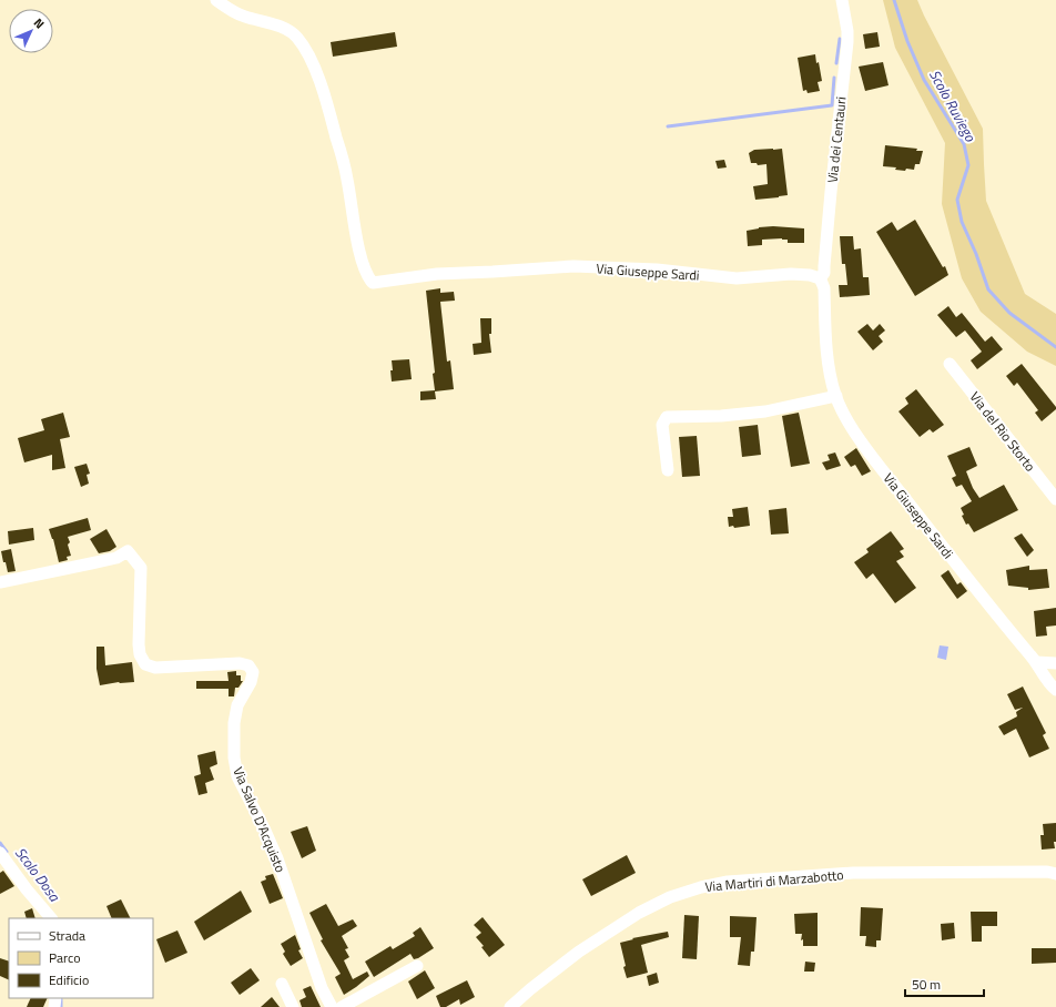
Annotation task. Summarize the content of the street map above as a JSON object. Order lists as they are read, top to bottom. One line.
{"streets":{"street":["Via dei Centauri","Via Giuseppe Sardi","Via del Rio Storto","Via Salvo D'Acquisto","Via Martiri di Marzabotto"]},"crossings":[["Via dei Centauri","Via Giuseppe Sardi"]],"water":["Scolo Ruviego","Scolo Dosa"],"legend":["Strada","Parco","Edificio"],"scale_bar":"50 m","north":"top right"}
